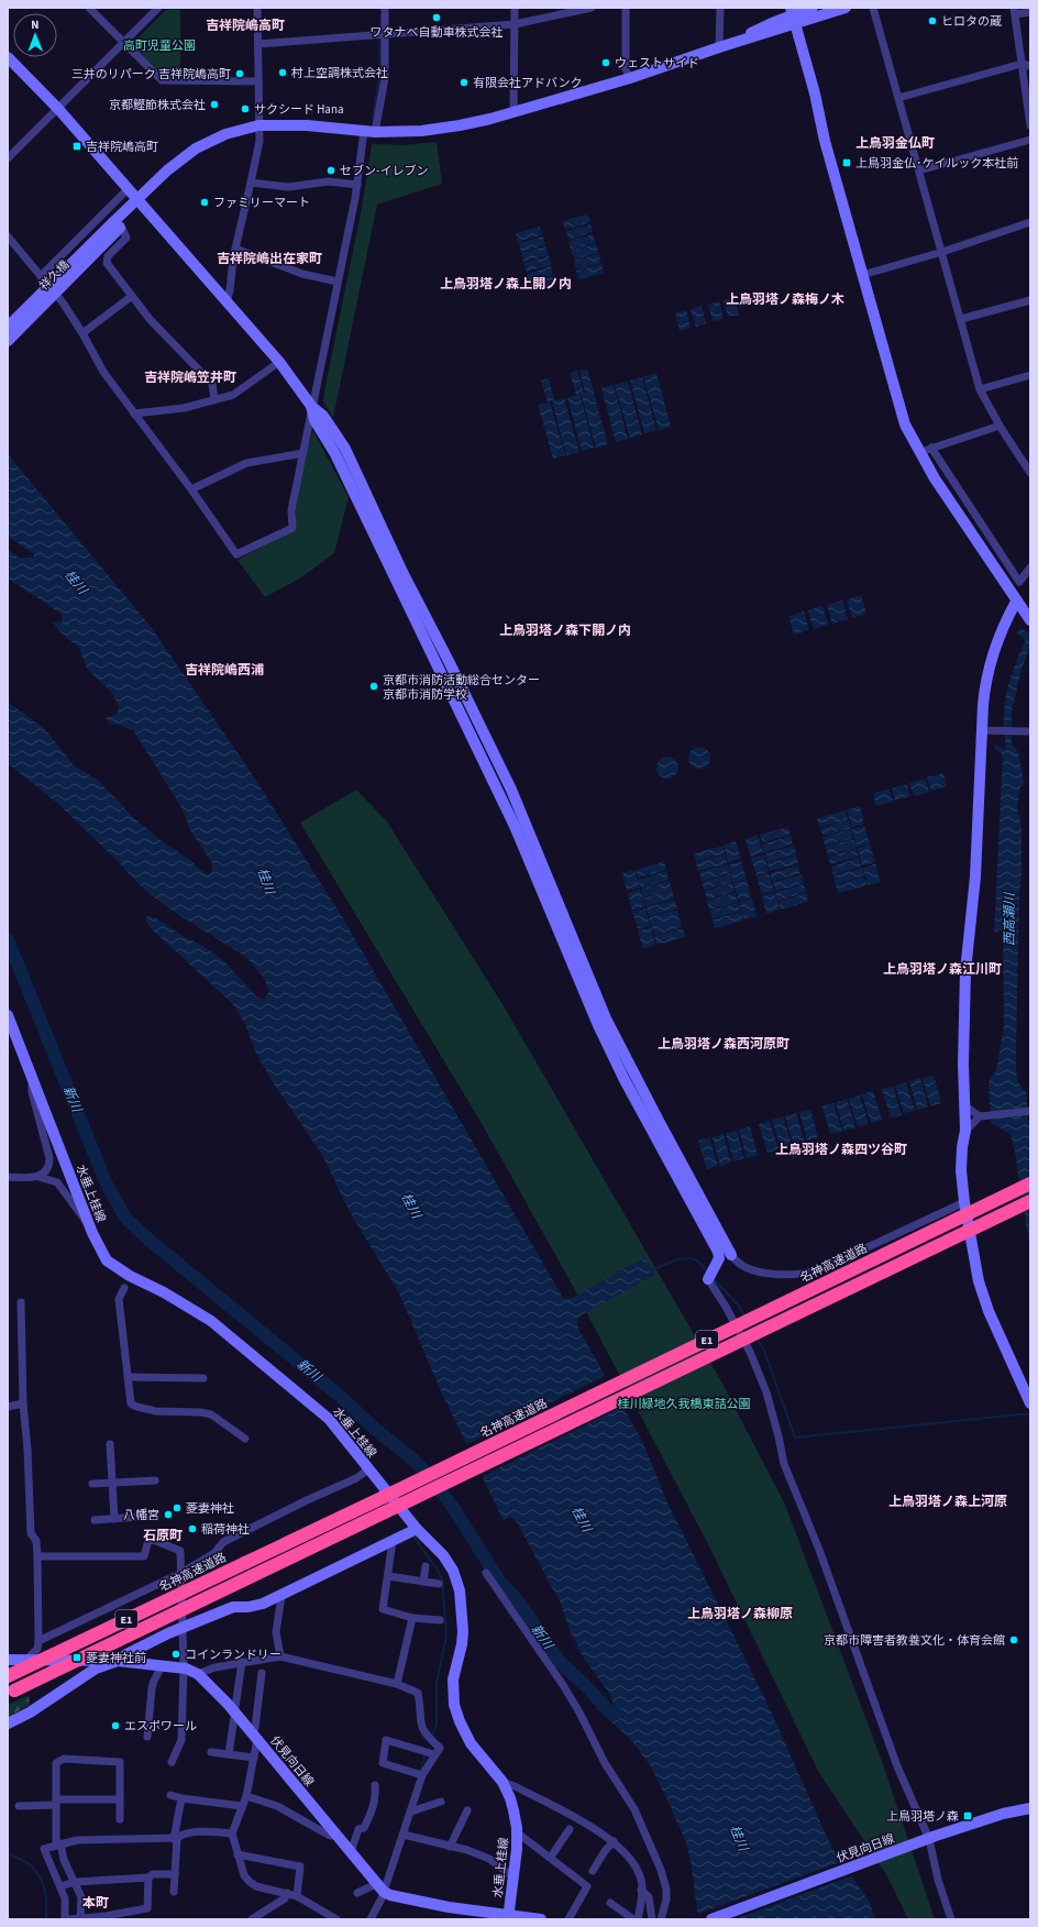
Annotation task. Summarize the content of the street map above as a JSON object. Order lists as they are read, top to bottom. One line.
{"streets":{"highway":["名神高速道路","E1"],"street":["祥久橋","水垂上桂線","伏見向日線"]},"districts":["吉祥院嶋高町","上鳥羽金仏町","吉祥院嶋出在家町","上鳥羽塔ノ森上開ノ内","上鳥羽塔ノ森梅ノ木","吉祥院嶋笠井町","上鳥羽塔ノ森下開ノ内","吉祥院嶋西浦","上鳥羽塔ノ森江川町","上鳥羽塔ノ森西河原町","上鳥羽塔ノ森四ツ谷町","上鳥羽塔ノ森上河原","石原町","上鳥羽塔ノ森柳原","本町"],"water":["桂川","西高瀬川","新川"],"parks":["高町児童公園","桂川緑地久我橋東詰公園"],"places":{"other":["ワタナベ自動車株式会社","ヒロタの蔵","ウェストサイド","村上空調株式会社","三井のリパーク 吉祥院嶋高町","有限会社アドバンク","京都鰹節株式会社","サクシード Hana","セブン-イレブン","ファミリーマート","京都市消防活動総合センター 京都市消防学校","菱妻神社","八幡宮","稲荷神社","京都市障害者教養文化・体育会館","コインランドリー","エスポワール"],"transit":["吉祥院嶋高町","上鳥羽金仏･ケイルック本社前","菱妻神社前","上鳥羽塔ノ森"]},"north":"top"}
